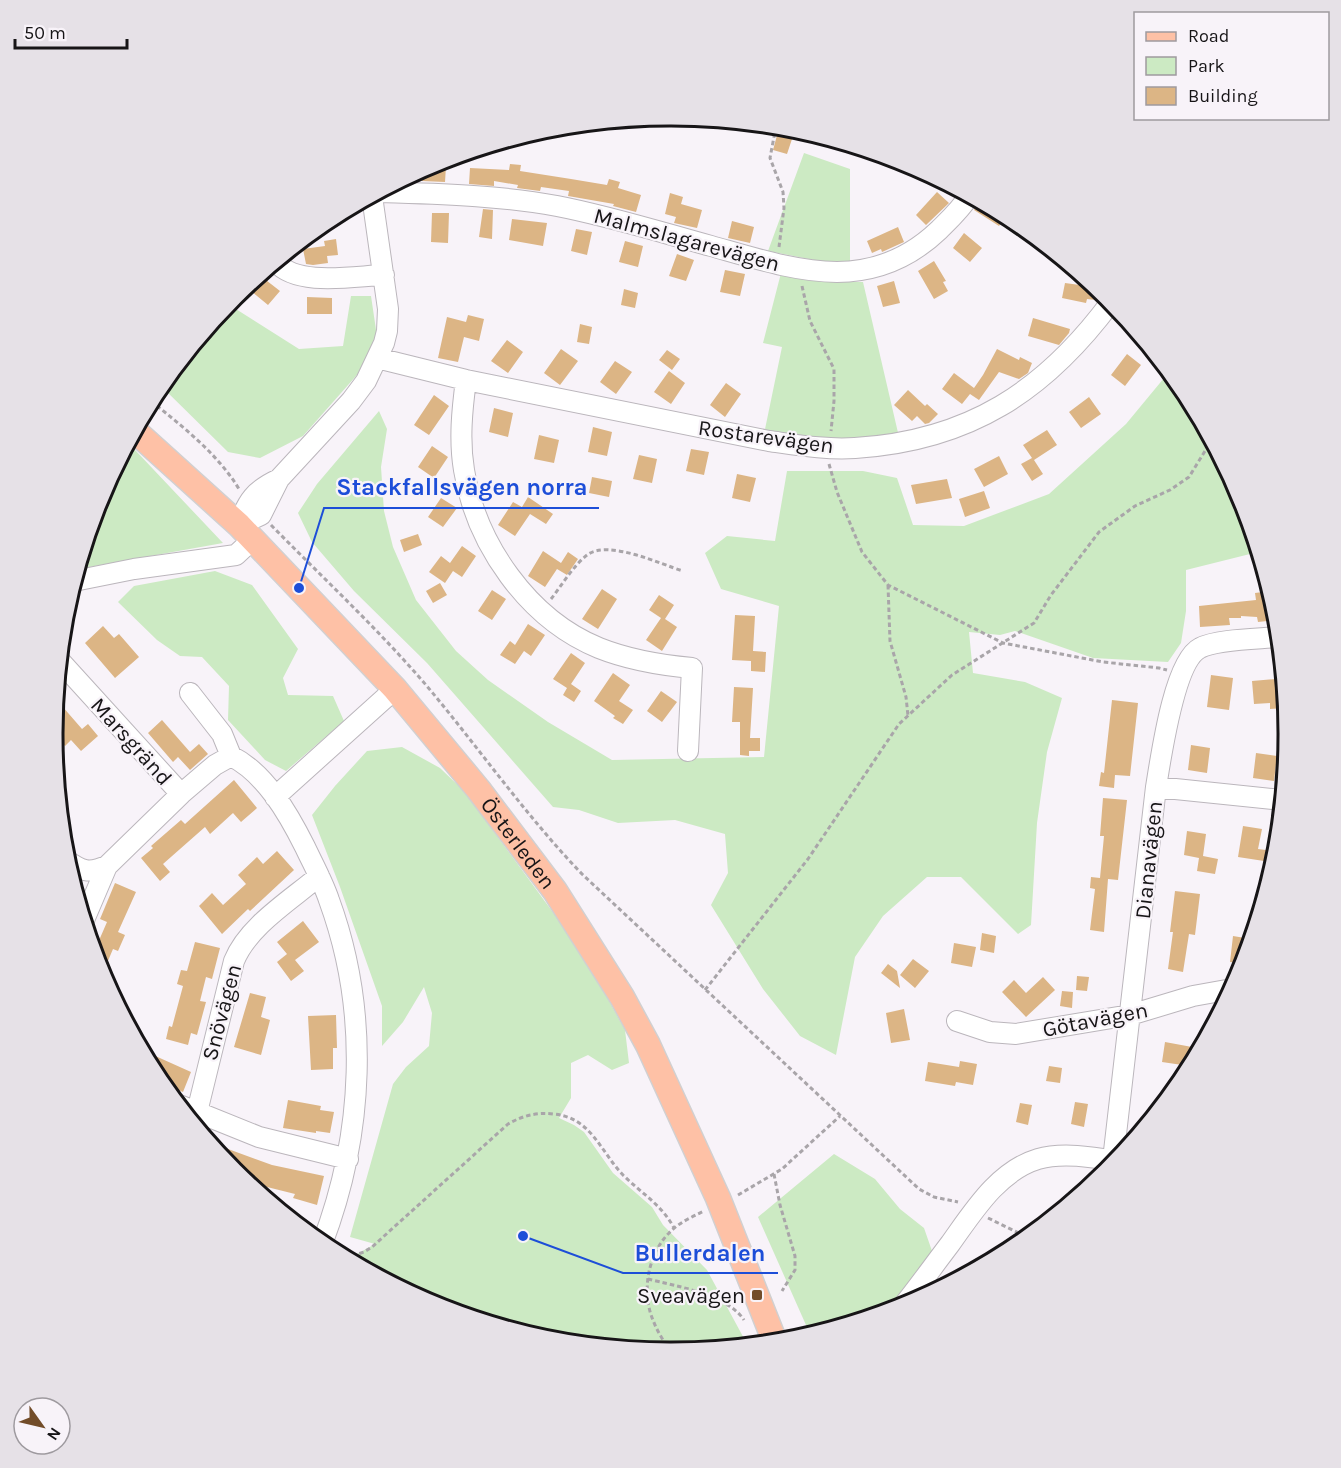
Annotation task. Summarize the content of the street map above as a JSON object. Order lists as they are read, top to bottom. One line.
{"streets":{"main road":["Österleden"],"street":["Malmslagarevägen","Rostarevägen","Marsgränd","Dianavägen","Snövägen","Götavägen"]},"crossings":[["Dianavägen","Götavägen"]],"places":{"other":["Stackfallsvägen norra","Bullerdalen"],"transit":["Sveavägen"]},"legend":["Road","Park","Building"],"scale_bar":"50 m","north":"bottom right"}
